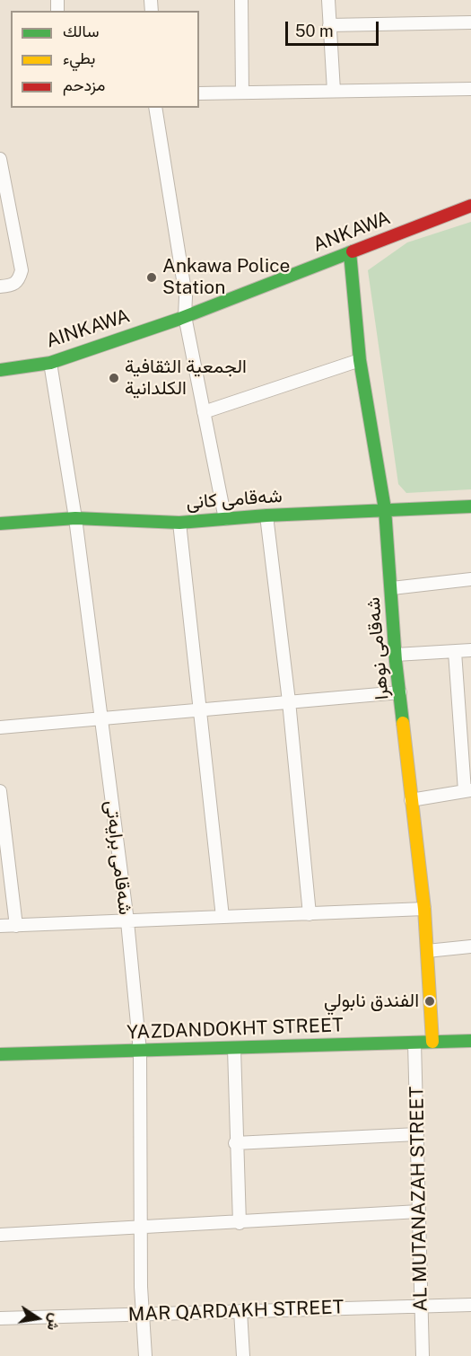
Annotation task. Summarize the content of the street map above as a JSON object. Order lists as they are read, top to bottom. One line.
{"streets":{"street":["ANKAWA","AINKAWA","شەقامی کانی","شەقامی نوهرا","شەقامی برایەتی","YAZDANDOKHT STREET","AL MUTANAZAH STREET","MAR QARDAKH STREET"]},"crossings":[["ANKAWA","AINKAWA"],["ANKAWA","شەقامی نوهرا"],["AINKAWA","شەقامی برایەتی"],["شەقامی کانی","شەقامی نوهرا"],["شەقامی کانی","شەقامی برایەتی"],["شەقامی نوهرا","YAZDANDOKHT STREET"],["شەقامی برایەتی","YAZDANDOKHT STREET"],["شەقامی برایەتی","MAR QARDAKH STREET"],["YAZDANDOKHT STREET","AL MUTANAZAH STREET"],["AL MUTANAZAH STREET","MAR QARDAKH STREET"]],"places":["Ankawa Police Station","الجمعية الثقافية الكلدانية","الفندق نابولي"],"legend":["سالك","بطيء","مزدحم"],"scale_bar":"50 m","north":"right"}
